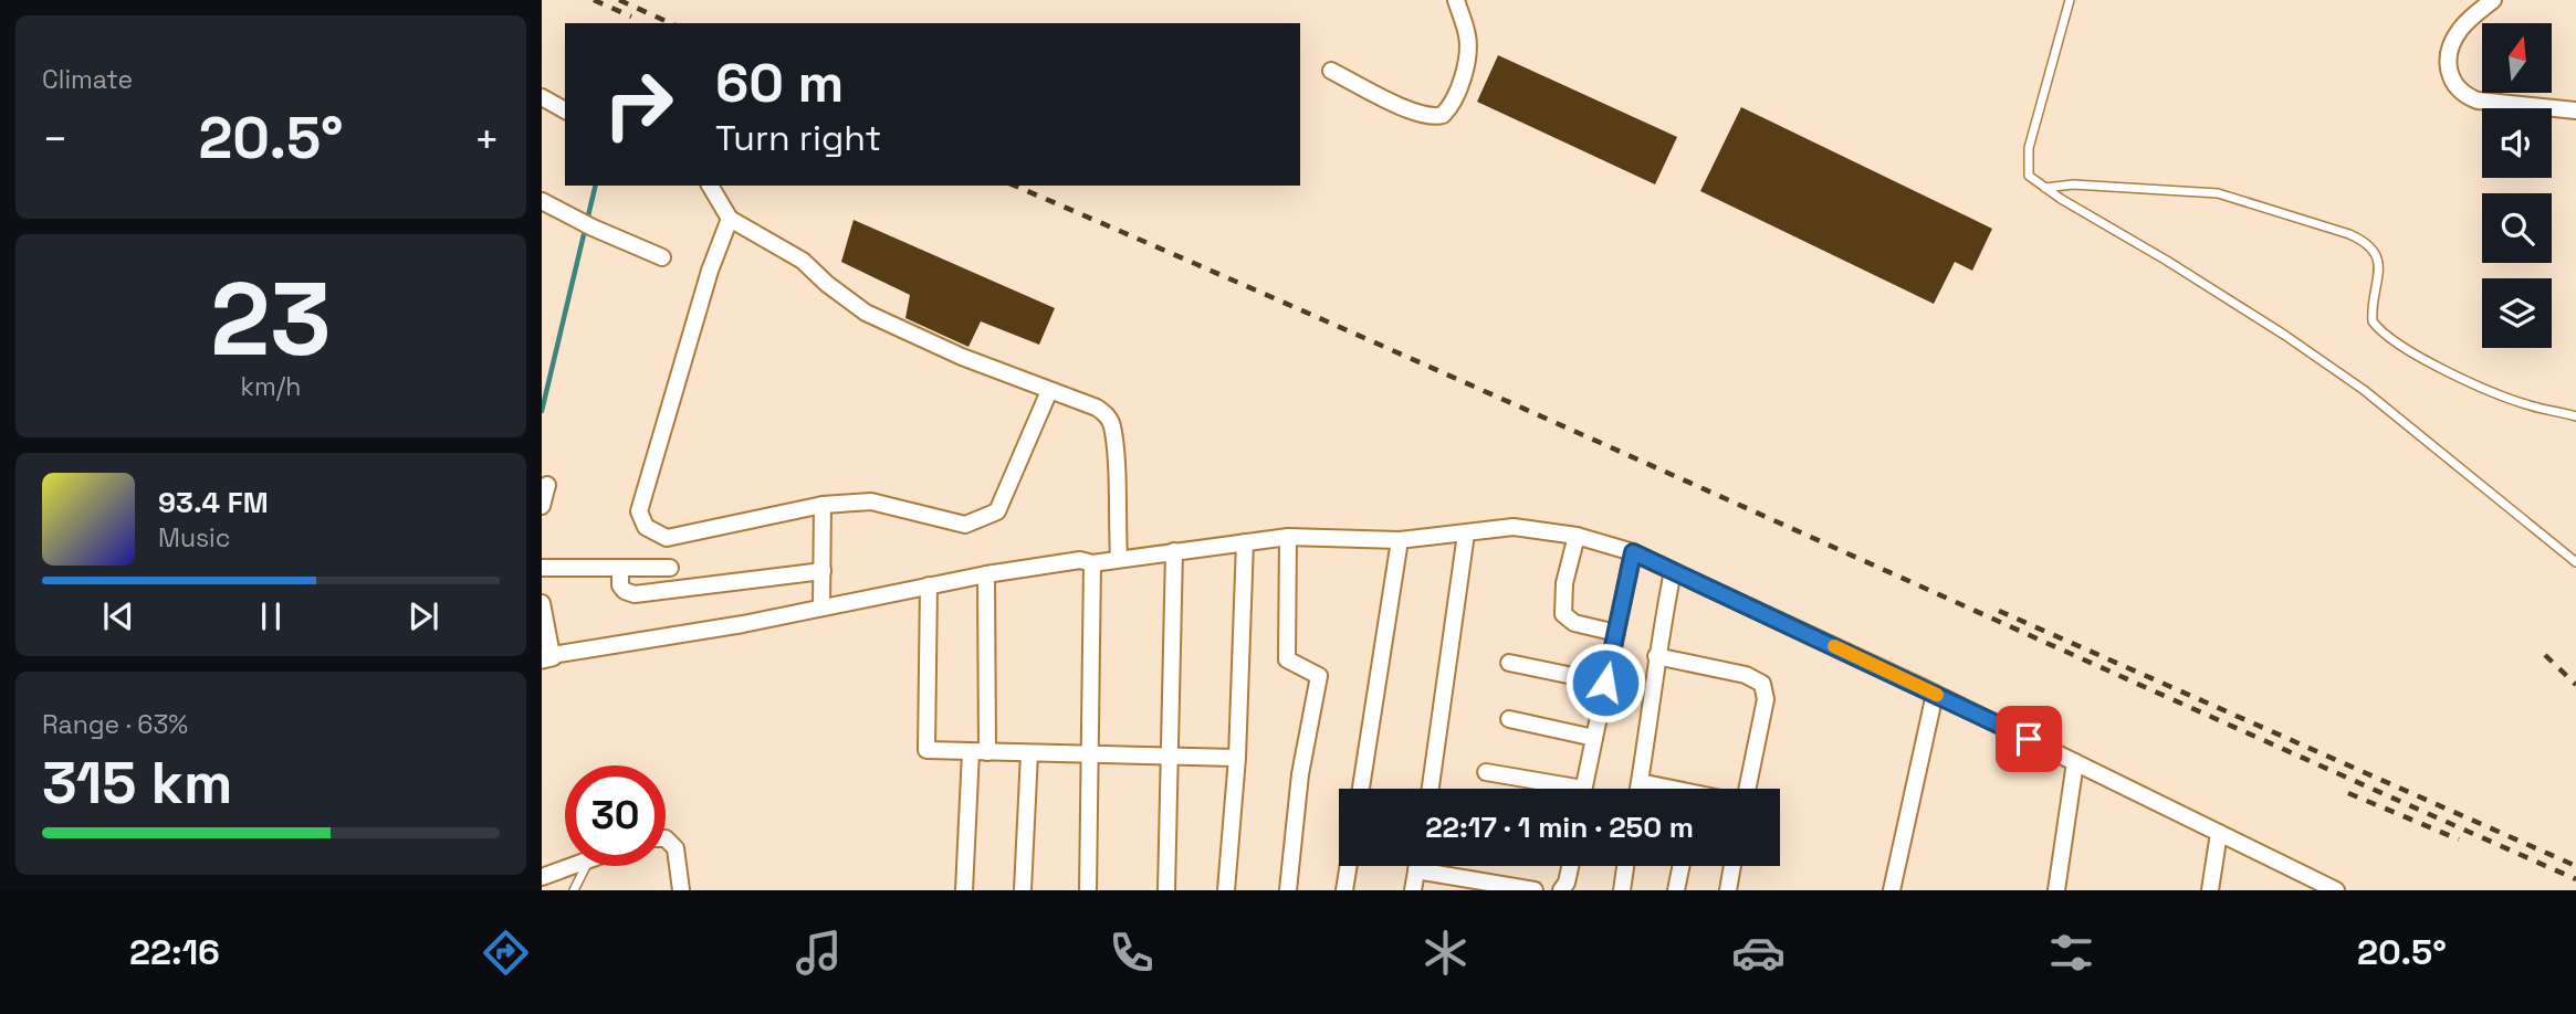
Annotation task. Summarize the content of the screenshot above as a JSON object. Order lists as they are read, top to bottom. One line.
{"north":"top","page":{"tile":["Climate",["23","km/h"],["Range · 63%","315 km"]],"turn":["60 m","Turn right"],"heat":["−","20.5°","+"],"song":["93.4 FM","Music"],"limit":"30","trip":"22:17 · 1 min · 250 m","tabs":["22:16","20.5°"]}}
